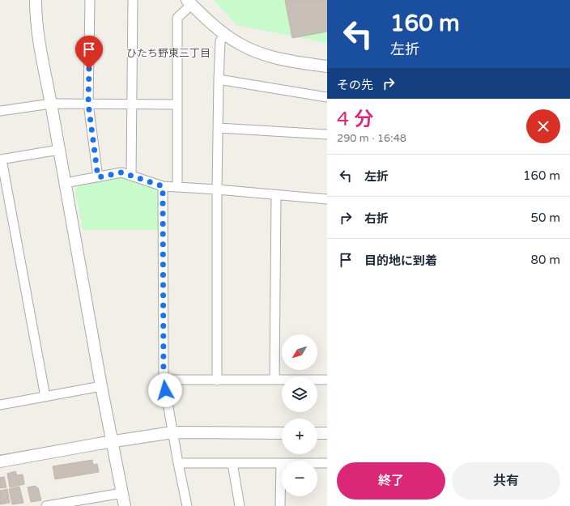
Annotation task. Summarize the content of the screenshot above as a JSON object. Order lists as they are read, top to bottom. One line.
{"districts":["ひたち野東三丁目"],"north":"bottom left","page":{"turn":["160 m","左折"],"then":"その先","heading":["4 分","290 m · 16:48"],"list":[{"name":"左折","value":"160 m"},{"name":"右折","value":"50 m"},{"name":"目的地に到着","value":"80 m"}],"map_buttons":["+","−"],"buttons":["終了","共有"]}}
